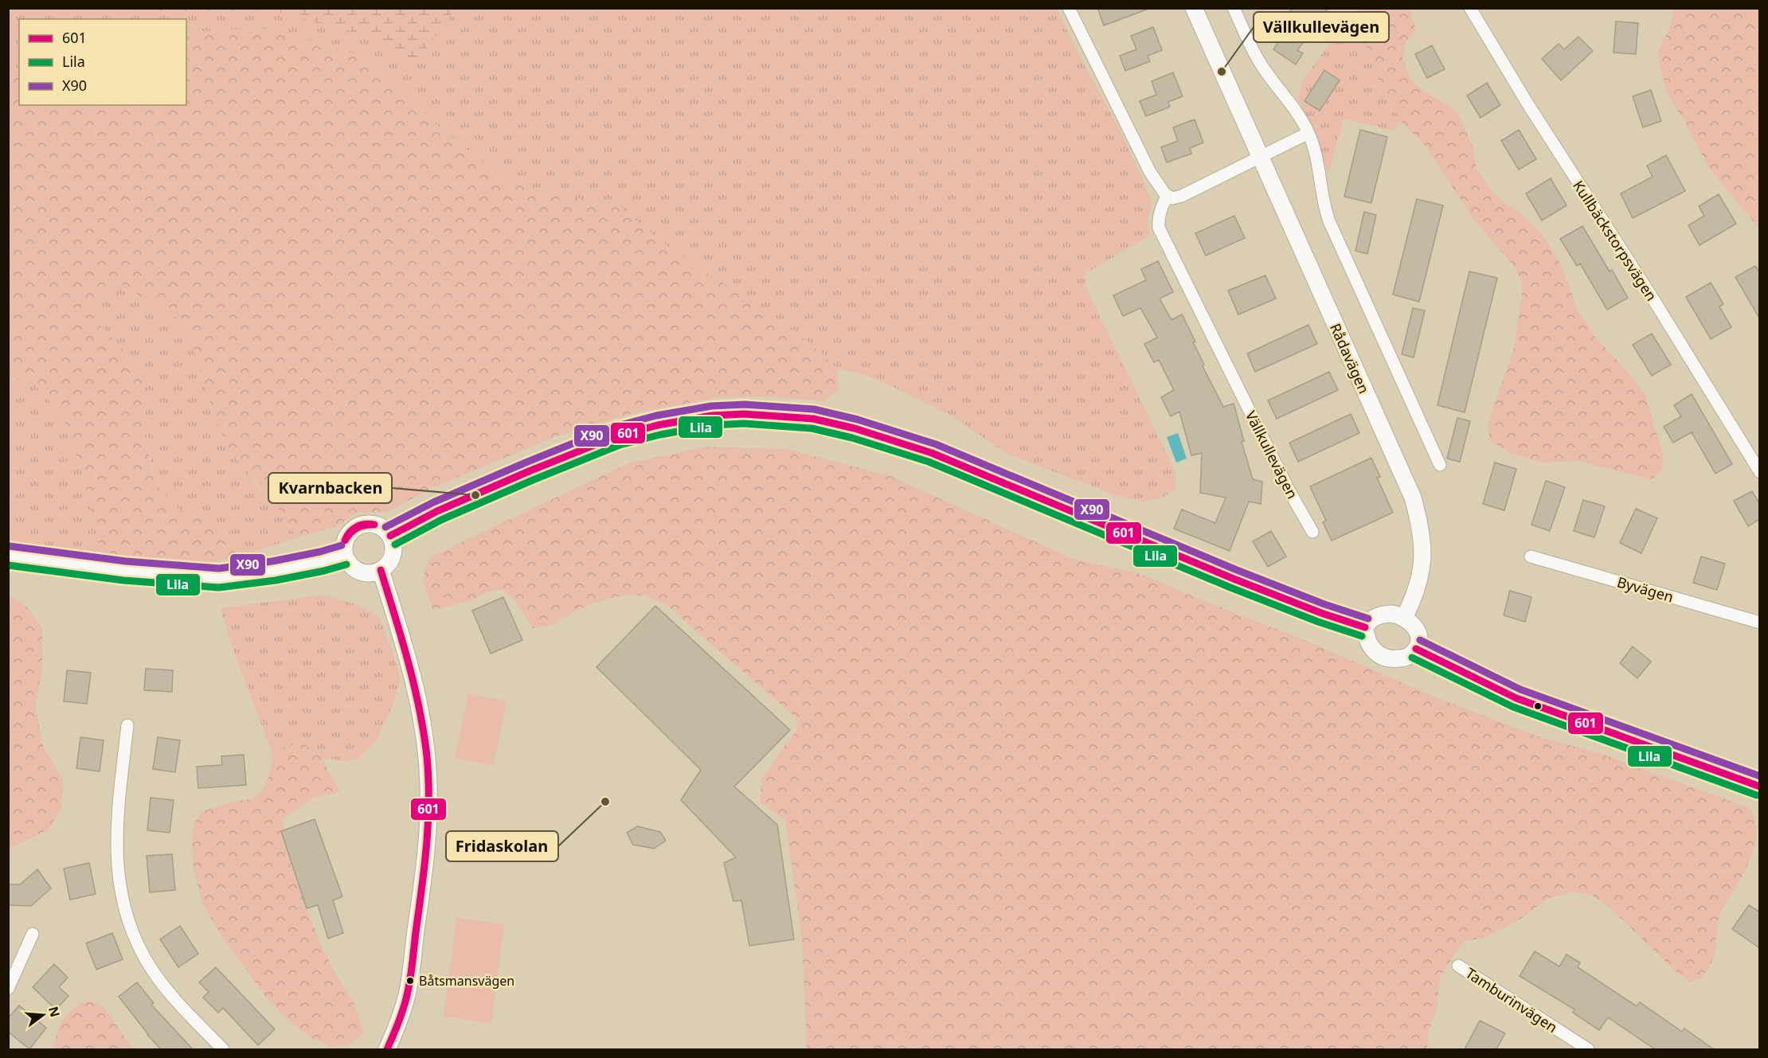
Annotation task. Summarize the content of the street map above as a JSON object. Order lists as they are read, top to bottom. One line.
{"streets":{"street":["Kullbäckstorpsvägen","Rådavägen","Vällkullevägen","Byvägen","Tamburinvägen"]},"places":["Vällkullevägen","Kvarnbacken","Fridaskolan","Båtsmansvägen"],"lines":["transit line X90","transit line 601","transit line Lila"],"legend":["601","Lila","X90"],"north":"right"}
